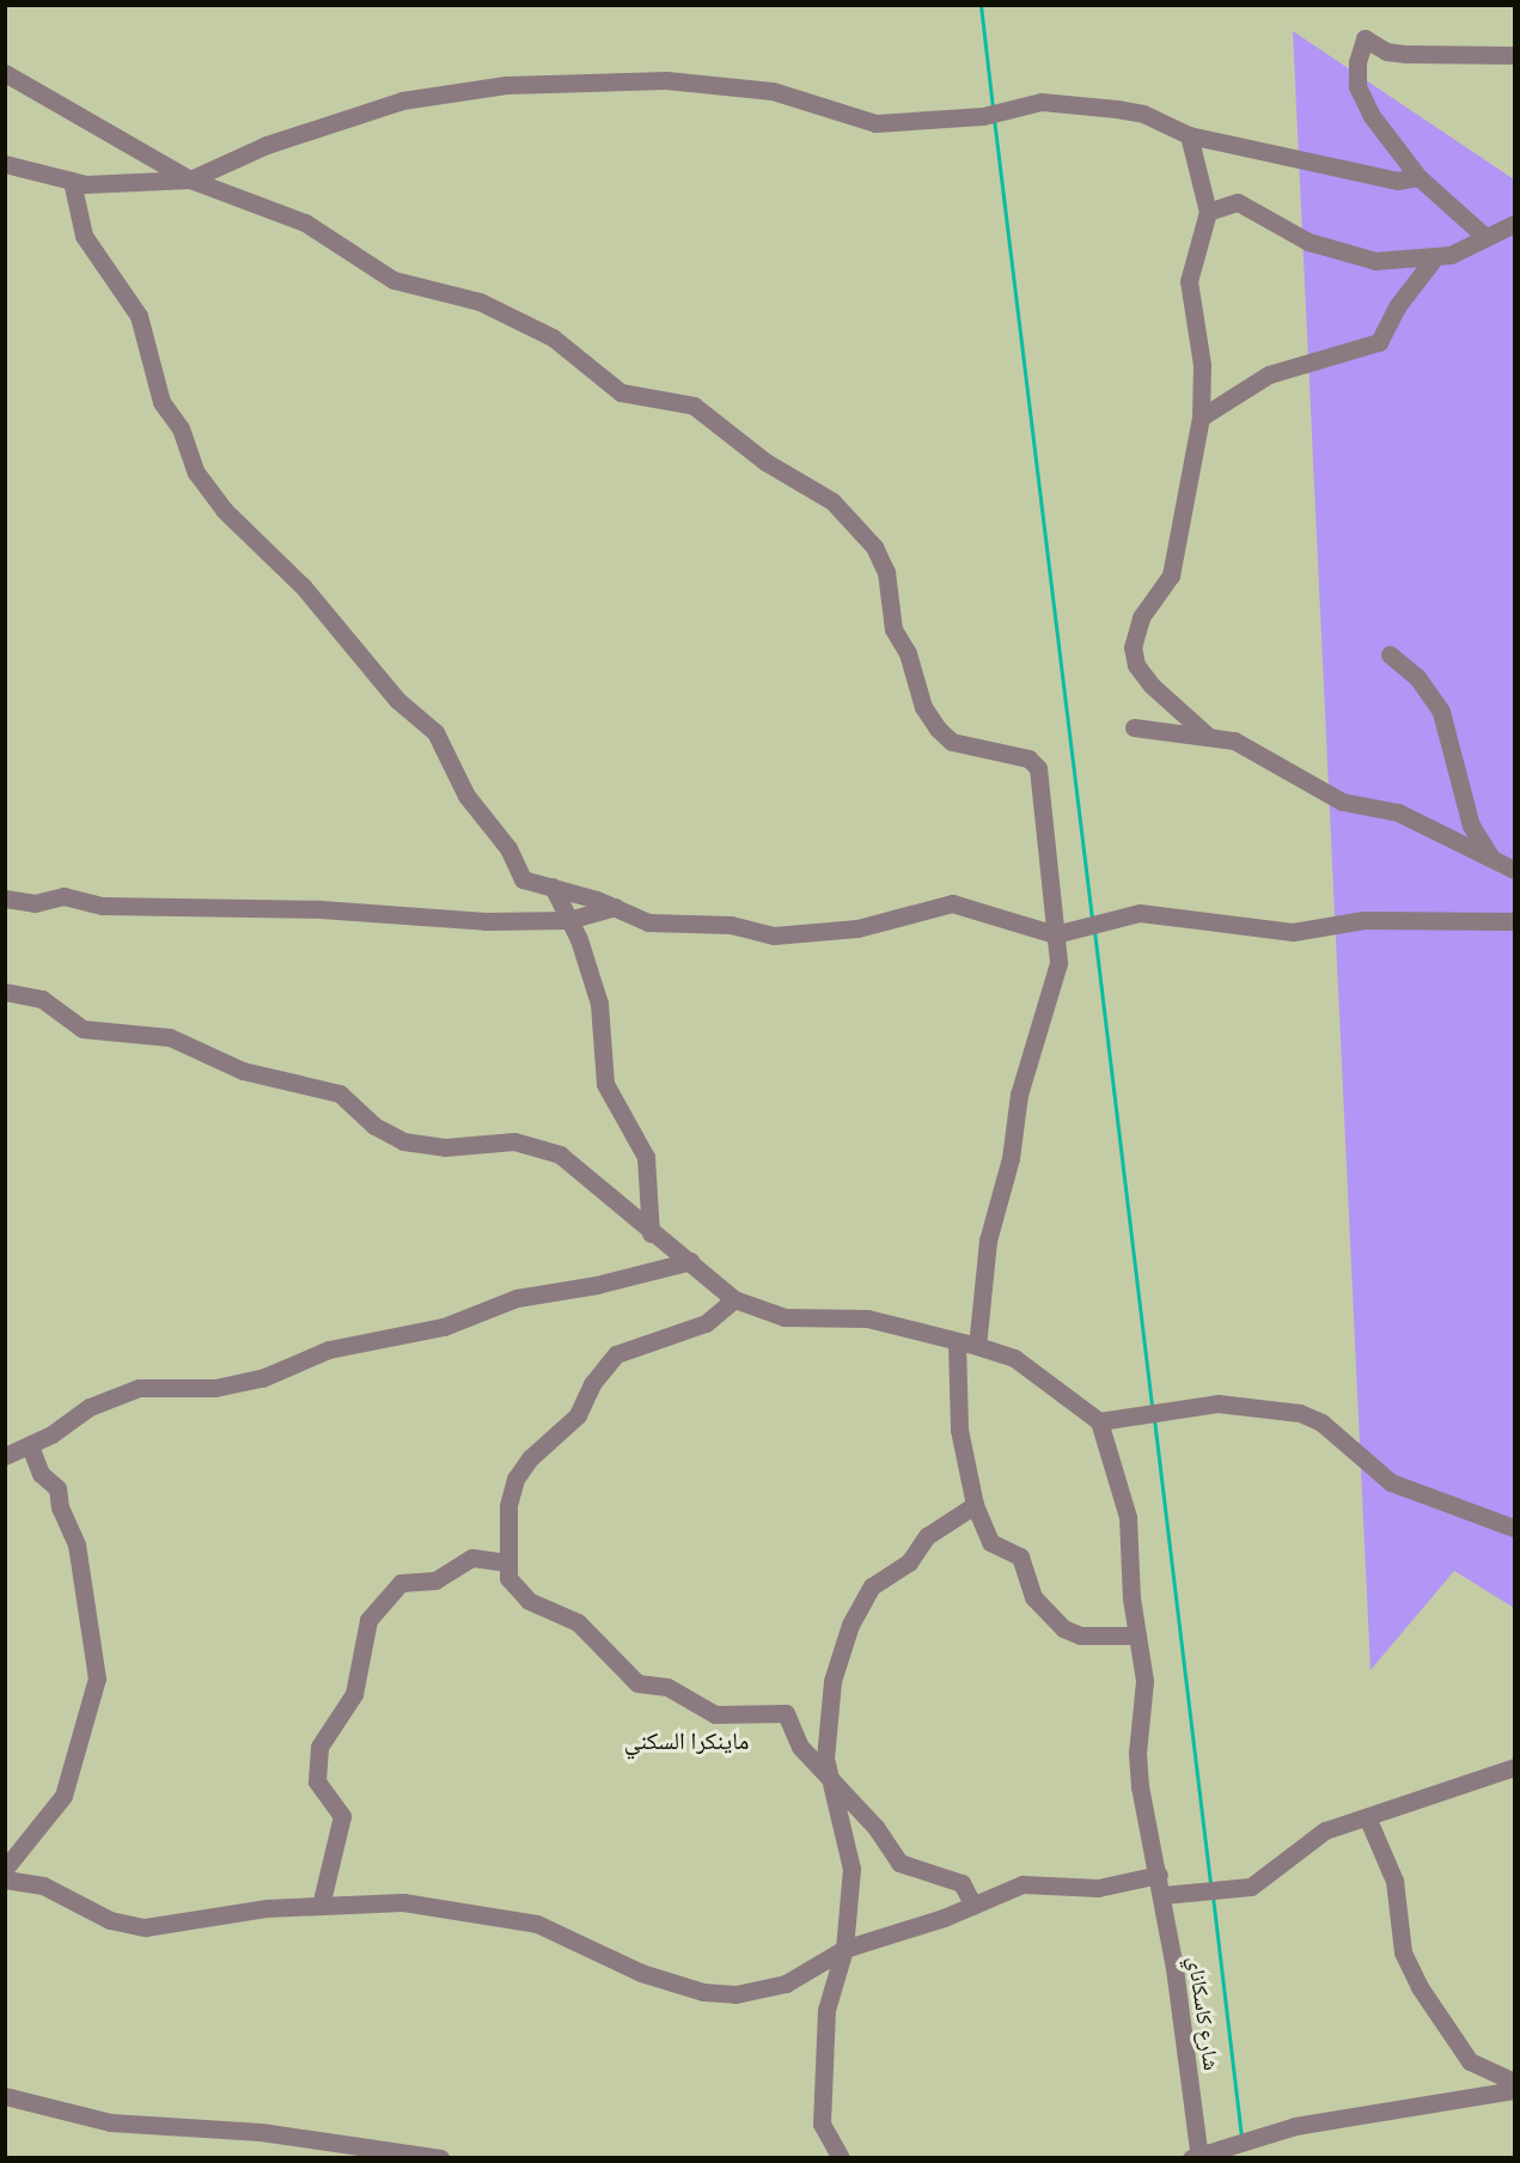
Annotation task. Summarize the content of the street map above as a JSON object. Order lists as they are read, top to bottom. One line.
{"streets":{"street":["شارع كاسكاناي"]},"districts":["ماينكرا السكني"]}
